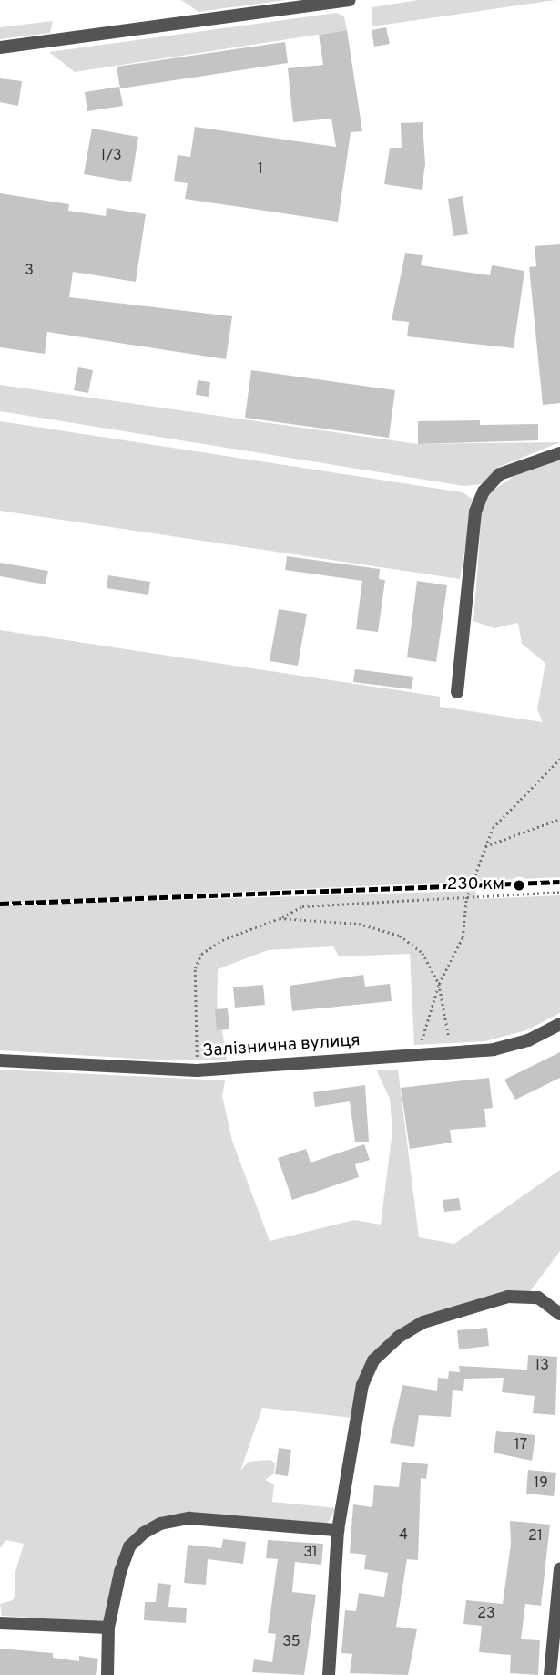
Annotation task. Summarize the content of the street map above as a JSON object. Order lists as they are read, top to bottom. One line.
{"streets":{"street":["Залізнична вулиця"]},"places":["230 км"],"house_numbers":["1/3","1","3","13","17","19","4","21","31","23","35"]}
